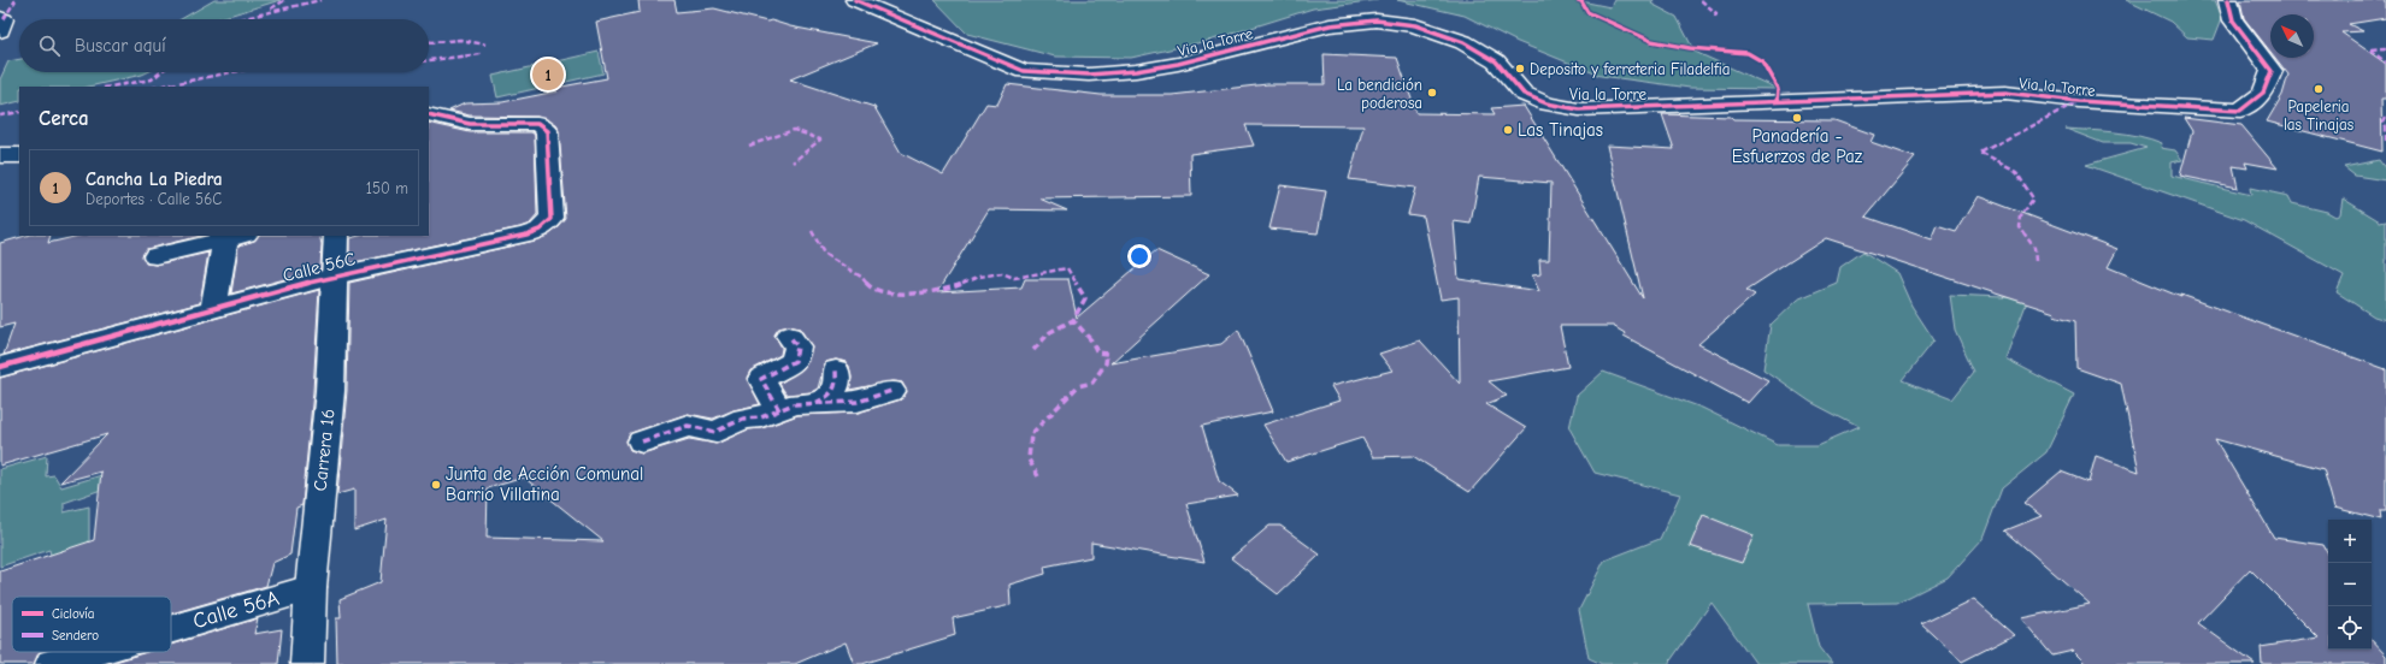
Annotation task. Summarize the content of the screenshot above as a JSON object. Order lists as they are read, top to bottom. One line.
{"streets":{"street":["Via la Torre","Calle 56C","Carrera 16","Calle 56A"]},"crossings":[["Calle 56C","Carrera 16"],["Carrera 16","Calle 56A"]],"places":["Deposito y ferreteria Filadelfia","Papeleria las Tinajas","La bendición poderosa","Panadería - Esfuerzos de Paz","Las Tinajas","Junta de Acción Comunal Barrio Villatina"],"legend":["Ciclovía","Sendero"],"north":"top left","page":{"search":"Buscar aquí","pins":"1","heading":"Cerca","list":[{"mark":"1","name":"Cancha La Piedra","note":"Deportes · Calle 56C","value":"150 m"}],"map_buttons":["+","−"]}}
